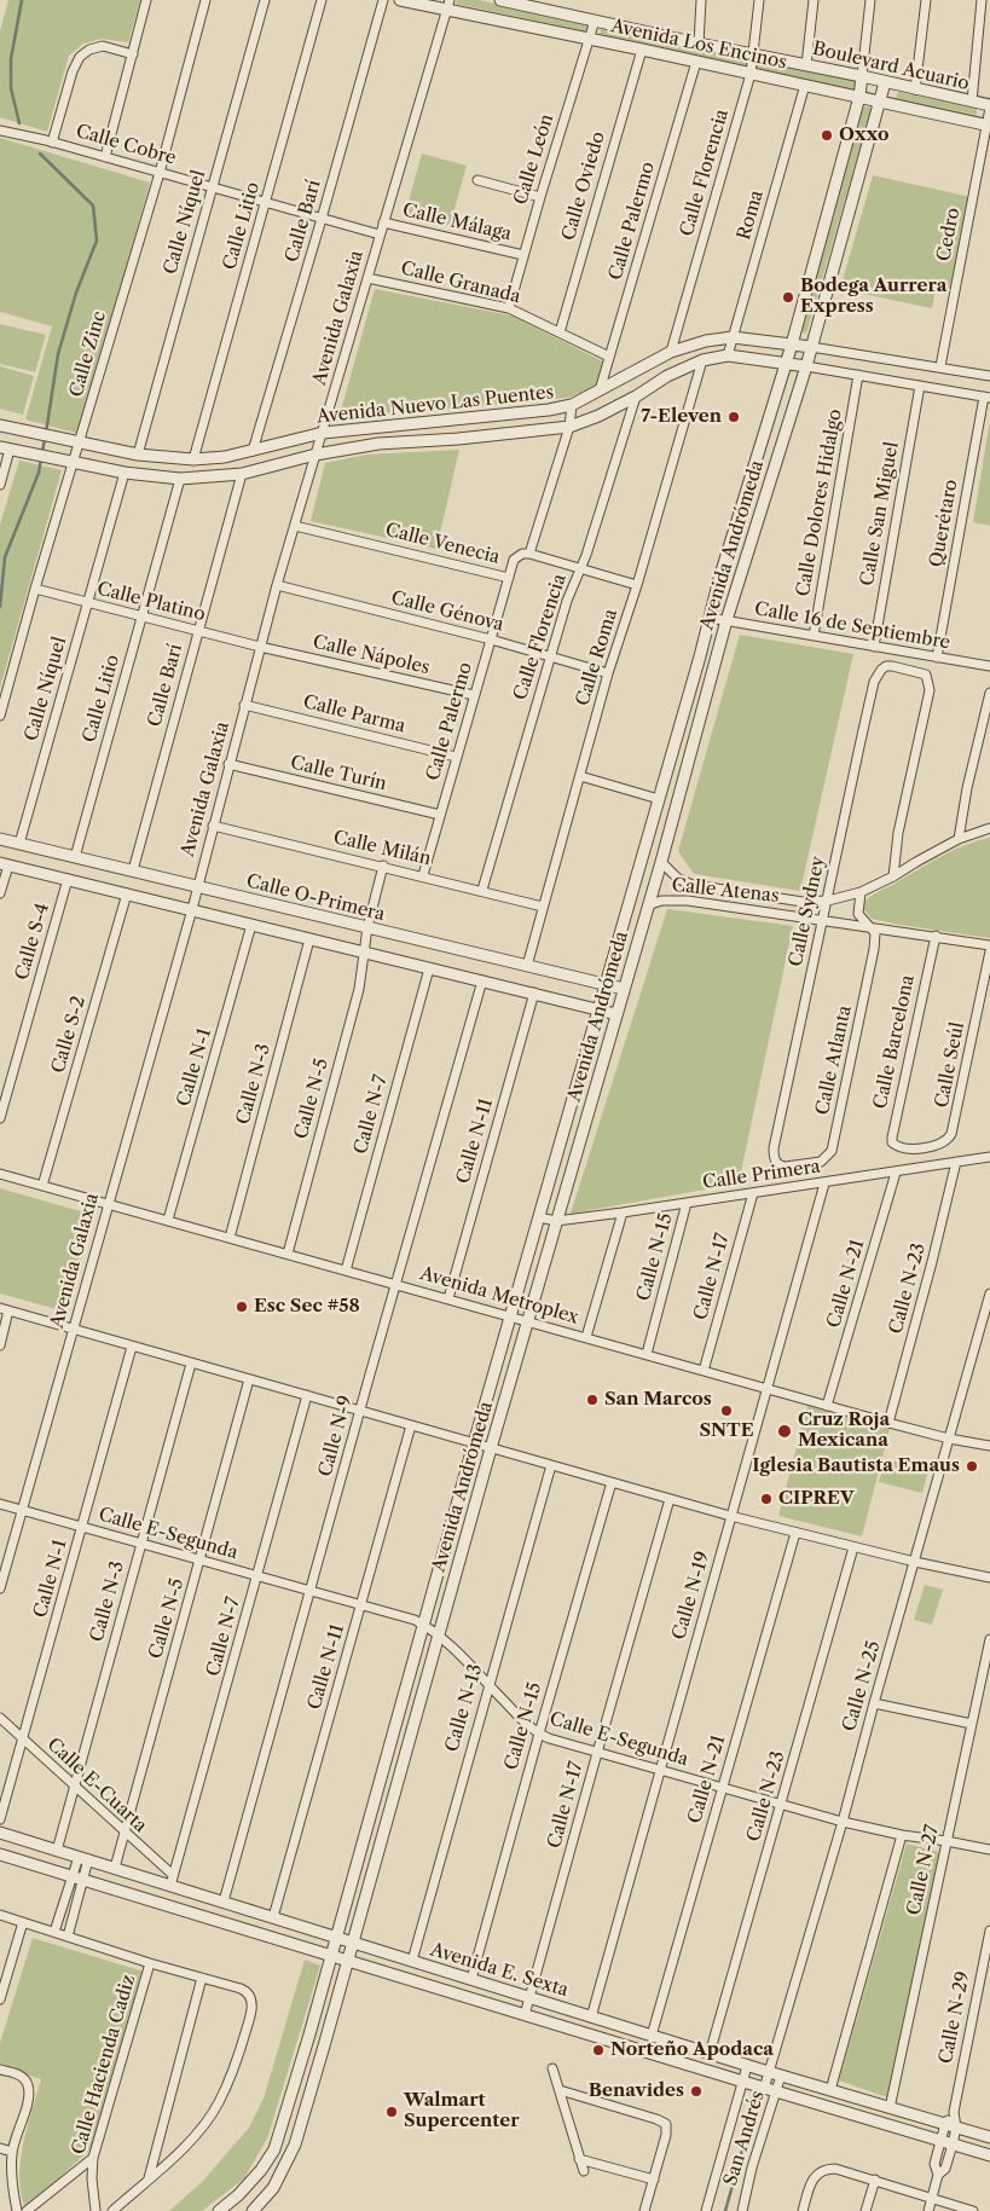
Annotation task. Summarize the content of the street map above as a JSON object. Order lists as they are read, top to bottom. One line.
{"streets":{"street":["Avenida Los Encinos","Boulevard Acuario","Calle Cobre","Calle León","Calle Florencia","Calle Oviedo","Roma","Calle Barí","Calle Palermo","Calle Níquel","Calle Málaga","Calle Litio","Cedro","Calle Granada","Avenida Galaxia","Calle Zinc","Avenida Nuevo Las Puentes","Calle Dolores Hidalgo","Calle San Miguel","Querétaro","Calle Venecia","Avenida Andrómeda","Calle Platino","Calle Génova","Calle 16 de Septiembre","Calle Nápoles","Calle Roma","Calle Parma","Calle Turín","Calle Milán","Calle Atenas","Calle O-Primera","Calle Sydney","Calle S-4","Calle S-2","Calle Barcelona","Calle Atlanta","Calle Seúl","Calle N-1","Calle N-3","Calle N-5","Calle N-7","Calle N-11","Calle Primera","Calle N-15","Calle N-17","Calle N-21","Calle N-23","Avenida Metroplex","Calle N-9","Calle E-Segunda","Calle N-19","Calle N-25","Calle N-13","Calle E-Cuarta","Calle N-27","Avenida E. Sexta","Calle N-29","Calle Hacienda Cadiz","San Andrés"]},"crossings":[["Avenida Los Encinos","Calle León"],["Avenida Los Encinos","Calle Florencia"],["Avenida Los Encinos","Calle Oviedo"],["Avenida Los Encinos","Roma"],["Avenida Los Encinos","Calle Palermo"],["Avenida Los Encinos","Cedro"],["Avenida Los Encinos","Avenida Galaxia"],["Avenida Los Encinos","Avenida Andrómeda"],["Boulevard Acuario","Calle León"],["Boulevard Acuario","Calle Florencia"],["Boulevard Acuario","Cedro"],["Boulevard Acuario","Avenida Andrómeda"],["Calle Cobre","Calle Barí"],["Calle Cobre","Calle Níquel"],["Calle Cobre","Calle Litio"],["Calle Cobre","Avenida Galaxia"],["Calle Cobre","Calle Zinc"],["Calle León","Calle Málaga"],["Calle León","Calle Granada"],["Calle Florencia","Avenida Nuevo Las Puentes"],["Calle Florencia","Calle Génova"],["Calle Florencia","Calle Milán"],["Calle Oviedo","Calle Granada"],["Roma","Avenida Nuevo Las Puentes"],["Calle Barí","Avenida Nuevo Las Puentes"],["Calle Barí","Calle Platino"],["Calle Barí","Calle O-Primera"],["Calle Palermo","Calle Granada"],["Calle Palermo","Avenida Nuevo Las Puentes"],["Calle Palermo","Calle Venecia"],["Calle Palermo","Calle Génova"],["Calle Palermo","Calle Nápoles"],["Calle Palermo","Calle Parma"],["Calle Palermo","Calle Turín"],["Calle Palermo","Calle Milán"],["Calle Níquel","Avenida Nuevo Las Puentes"],["Calle Níquel","Calle Platino"],["Calle Níquel","Calle O-Primera"],["Calle Málaga","Avenida Galaxia"],["Calle Litio","Avenida Nuevo Las Puentes"],["Calle Litio","Calle Platino"],["Calle Litio","Calle O-Primera"],["Calle Granada","Avenida Galaxia"],["Avenida Galaxia","Avenida Nuevo Las Puentes"],["Avenida Galaxia","Calle Venecia"],["Avenida Galaxia","Calle Platino"],["Avenida Galaxia","Calle Génova"],["Avenida Galaxia","Calle Nápoles"],["Avenida Galaxia","Calle Parma"],["Avenida Galaxia","Calle Turín"],["Avenida Galaxia","Calle Milán"],["Avenida Galaxia","Calle O-Primera"],["Avenida Galaxia","Avenida Metroplex"],["Avenida Galaxia","Calle E-Segunda"],["Calle Zinc","Avenida Nuevo Las Puentes"],["Calle Zinc","Calle Platino"],["Avenida Nuevo Las Puentes","Avenida Andrómeda"],["Avenida Nuevo Las Puentes","Calle Roma"],["Calle Dolores Hidalgo","Calle 16 de Septiembre"],["Calle San Miguel","Calle 16 de Septiembre"],["Querétaro","Calle 16 de Septiembre"],["Avenida Andrómeda","Calle 16 de Septiembre"],["Avenida Andrómeda","Calle Atenas"],["Avenida Andrómeda","Calle O-Primera"],["Avenida Andrómeda","Calle Primera"],["Avenida Andrómeda","Avenida Metroplex"],["Avenida Andrómeda","Calle E-Segunda"],["Avenida Andrómeda","Avenida E. Sexta"],["Calle Platino","Calle Nápoles"],["Calle Génova","Calle Roma"],["Calle Roma","Calle Milán"],["Calle Roma","Calle O-Primera"],["Calle Milán","Calle N-5"],["Calle Atenas","Calle Sydney"],["Calle Atenas","Calle Barcelona"],["Calle Atenas","Calle Atlanta"],["Calle O-Primera","Calle N-5"],["Calle Sydney","Calle Atlanta"],["Calle S-2","Avenida Metroplex"],["Calle Barcelona","Calle Seúl"],["Calle N-1","Avenida Metroplex"],["Calle N-1","Calle E-Segunda"],["Calle N-1","Calle E-Cuarta"],["Calle N-3","Avenida Metroplex"],["Calle N-3","Calle E-Segunda"],["Calle N-3","Calle E-Cuarta"],["Calle N-3","Avenida E. Sexta"],["Calle N-5","Avenida Metroplex"],["Calle N-5","Calle E-Segunda"],["Calle N-5","Calle E-Cuarta"],["Calle N-5","Avenida E. Sexta"],["Calle N-7","Avenida Metroplex"],["Calle N-7","Calle E-Segunda"],["Calle N-7","Calle E-Cuarta"],["Calle N-7","Avenida E. Sexta"],["Calle N-11","Avenida Metroplex"],["Calle N-11","Calle E-Segunda"],["Calle N-11","Avenida E. Sexta"],["Calle Primera","Calle N-15"],["Calle Primera","Calle N-17"],["Calle Primera","Calle N-21"],["Calle Primera","Calle N-23"],["Calle Primera","Calle N-19"],["Calle N-15","Avenida Metroplex"],["Calle N-15","Calle E-Segunda"],["Calle N-15","Avenida E. Sexta"],["Calle N-17","Avenida Metroplex"],["Calle N-17","Calle E-Segunda"],["Calle N-17","Avenida E. Sexta"],["Calle N-21","Avenida Metroplex"],["Calle N-21","Calle E-Segunda"],["Calle N-21","Avenida E. Sexta"],["Calle N-23","Avenida Metroplex"],["Calle N-23","Calle E-Segunda"],["Calle N-23","Avenida E. Sexta"],["Avenida Metroplex","Calle N-9"],["Avenida Metroplex","Calle N-19"],["Avenida Metroplex","Calle N-25"],["Calle N-9","Calle E-Segunda"],["Calle N-9","Avenida E. Sexta"],["Calle E-Segunda","Calle N-19"],["Calle E-Segunda","Calle N-25"],["Calle E-Segunda","Calle N-13"],["Calle E-Segunda","Calle N-27"],["Calle N-19","Avenida E. Sexta"],["Calle N-25","Avenida E. Sexta"],["Calle N-13","Avenida E. Sexta"],["Calle E-Cuarta","Avenida E. Sexta"],["Calle N-27","Avenida E. Sexta"],["Avenida E. Sexta","Calle N-29"],["Avenida E. Sexta","San Andrés"]],"places":["Oxxo","Bodega Aurrera Express","7-Eleven","Esc Sec #58","San Marcos","SNTE","Cruz Roja Mexicana","Iglesia Bautista Emaus","CIPREV","Norteño Apodaca","Benavides","Walmart Supercenter"]}
